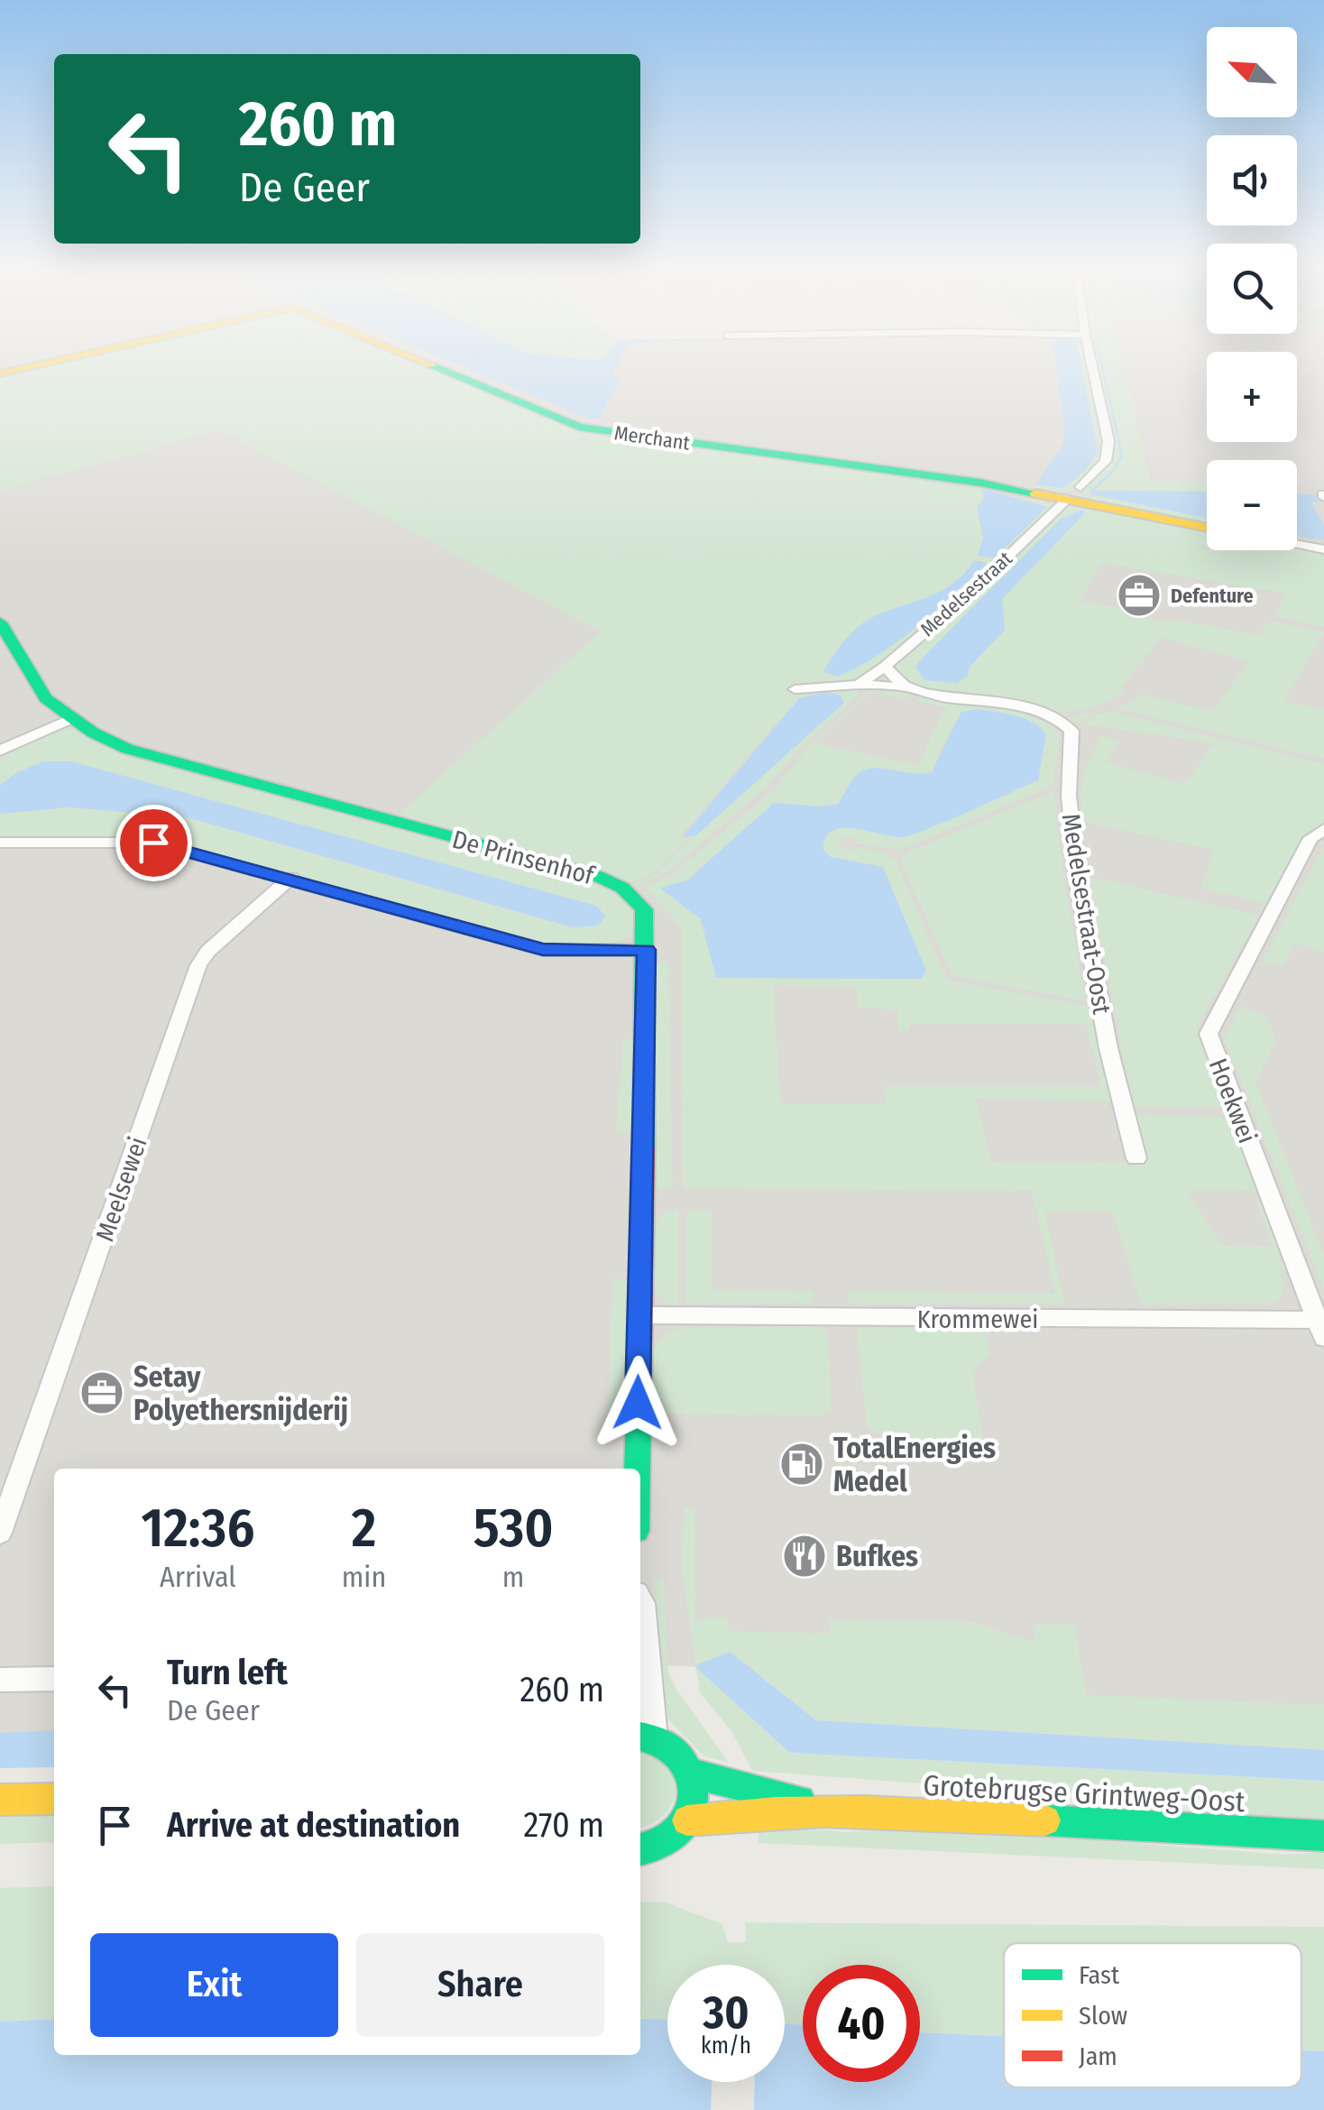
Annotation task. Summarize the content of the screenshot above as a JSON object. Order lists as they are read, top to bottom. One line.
{"streets":{"street":["Merchant","Medelsestraat","De Prinsenhof","Medelsestraat-Oost","Hoekwei","Meelsewei","Krommewei","Grotebrugse Grintweg-Oost"]},"crossings":[["Merchant","Medelsestraat"],["Medelsestraat","Medelsestraat-Oost"],["De Prinsenhof","Krommewei"],["Hoekwei","Krommewei"]],"places":{"office":["Defenture","Setay Polyethersnijderij"],"fuel station":["TotalEnergies Medel"],"restaurant":["Bufkes"]},"legend":["Fast","Slow","Jam"],"north":"top left","page":{"map_buttons":["+","−"],"turn":["260 m","De Geer"],"eta":["12:36","Arrival","2","min","530","m"],"list":[{"name":"Turn left","note":"De Geer","value":"260 m"},{"name":"Arrive at destination","value":"270 m"}],"buttons":["Exit","Share"],"speed":"30 km/h","limit":"40"}}
